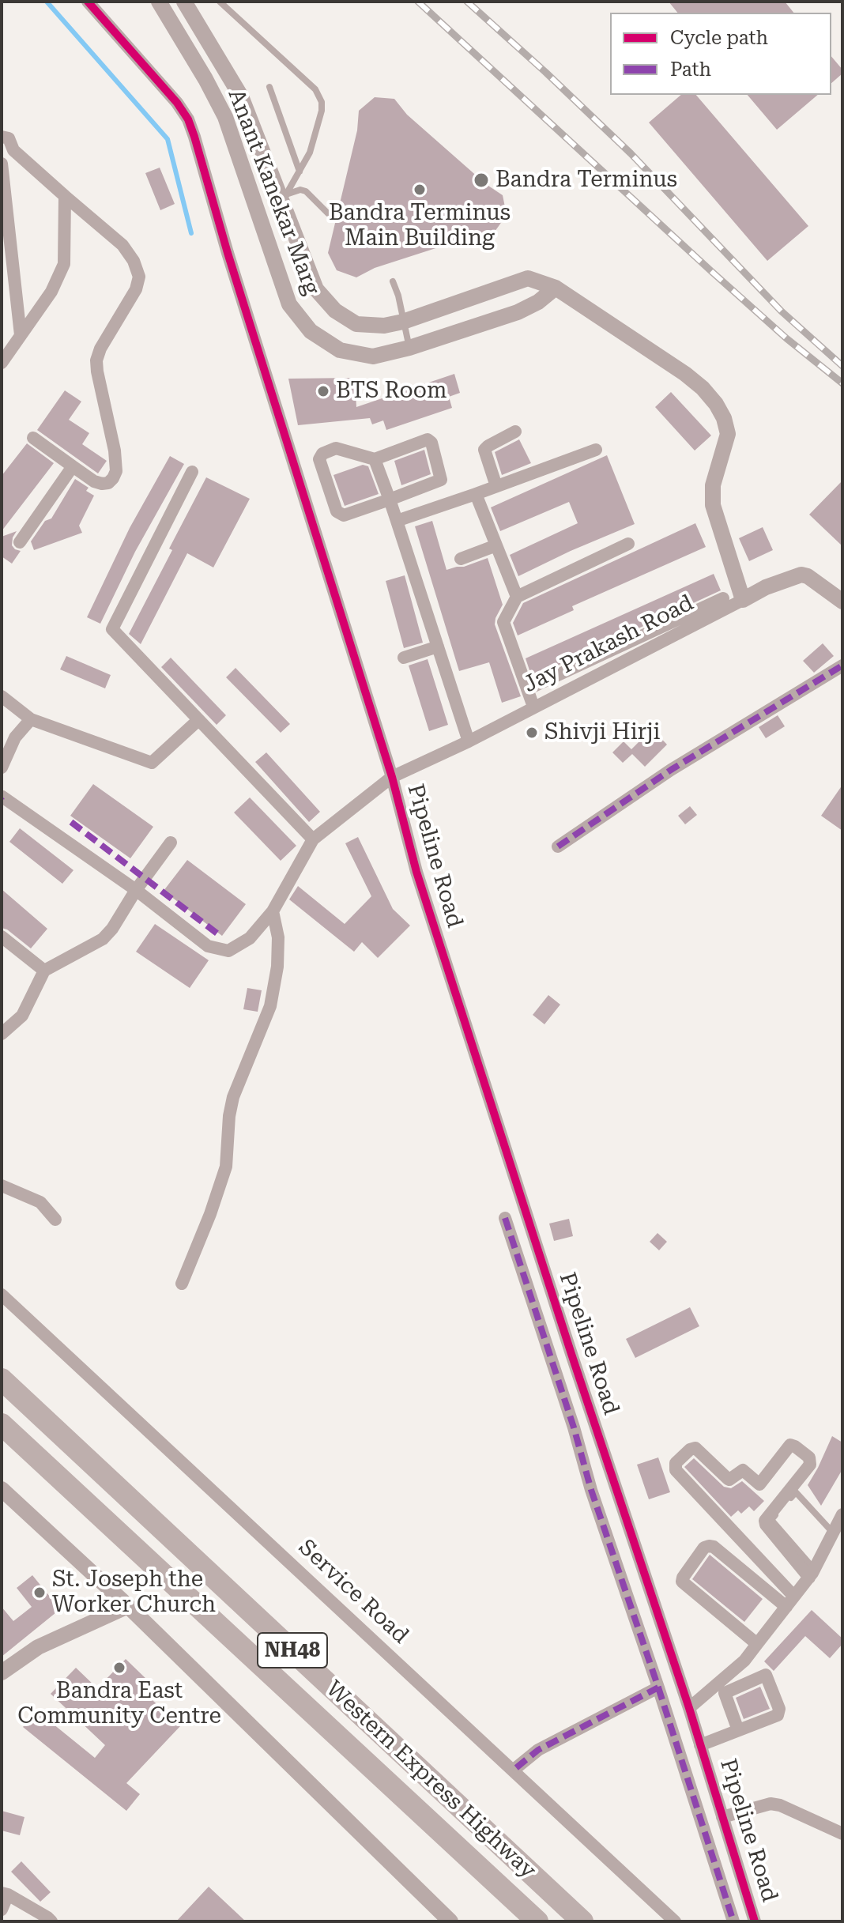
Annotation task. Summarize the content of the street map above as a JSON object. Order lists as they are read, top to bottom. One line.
{"streets":{"highway":["NH48","Western Express Highway"],"street":["Anant Kanekar Marg","Jay Prakash Road","Pipeline Road","Service Road"]},"crossings":[["Anant Kanekar Marg","Jay Prakash Road"],["Jay Prakash Road","Pipeline Road"]],"places":["Bandra Terminus","Bandra Terminus Main Building","BTS Room","Shivji Hirji","St. Joseph the Worker Church","Bandra East Community Centre"],"legend":["Cycle path","Path"]}
